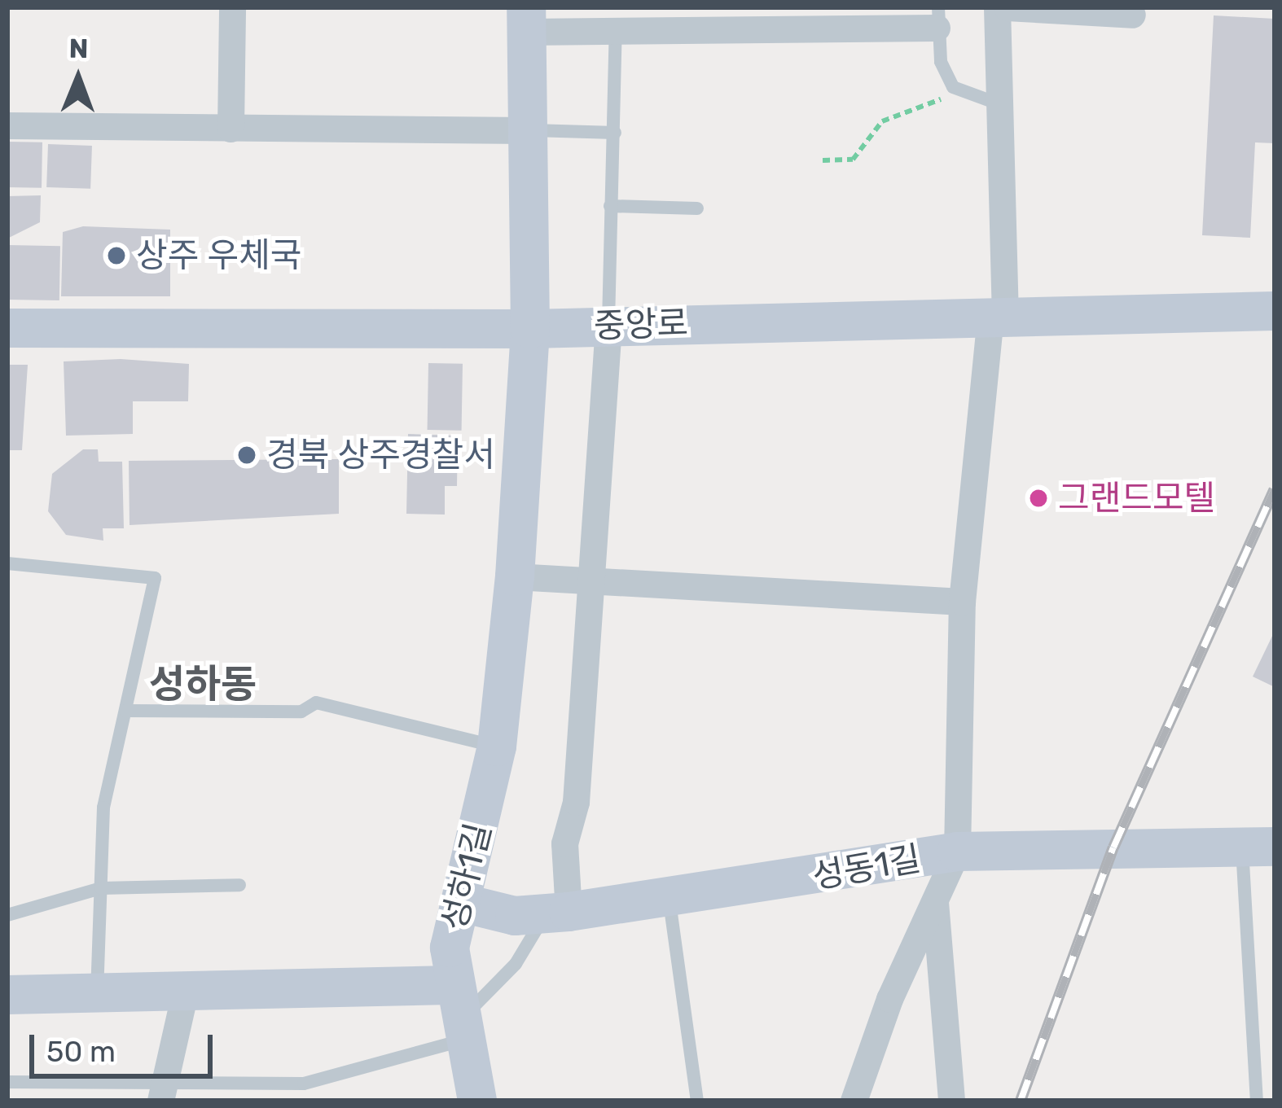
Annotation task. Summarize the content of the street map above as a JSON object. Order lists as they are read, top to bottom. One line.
{"streets":{"street":["중앙로","성동1길","성하1길"]},"crossings":[["중앙로","성하1길"],["성동1길","성하1길"]],"districts":["성하동"],"places":["상주 우체국","경북 상주경찰서","그랜드모텔"],"scale_bar":"50 m","north":"top"}
